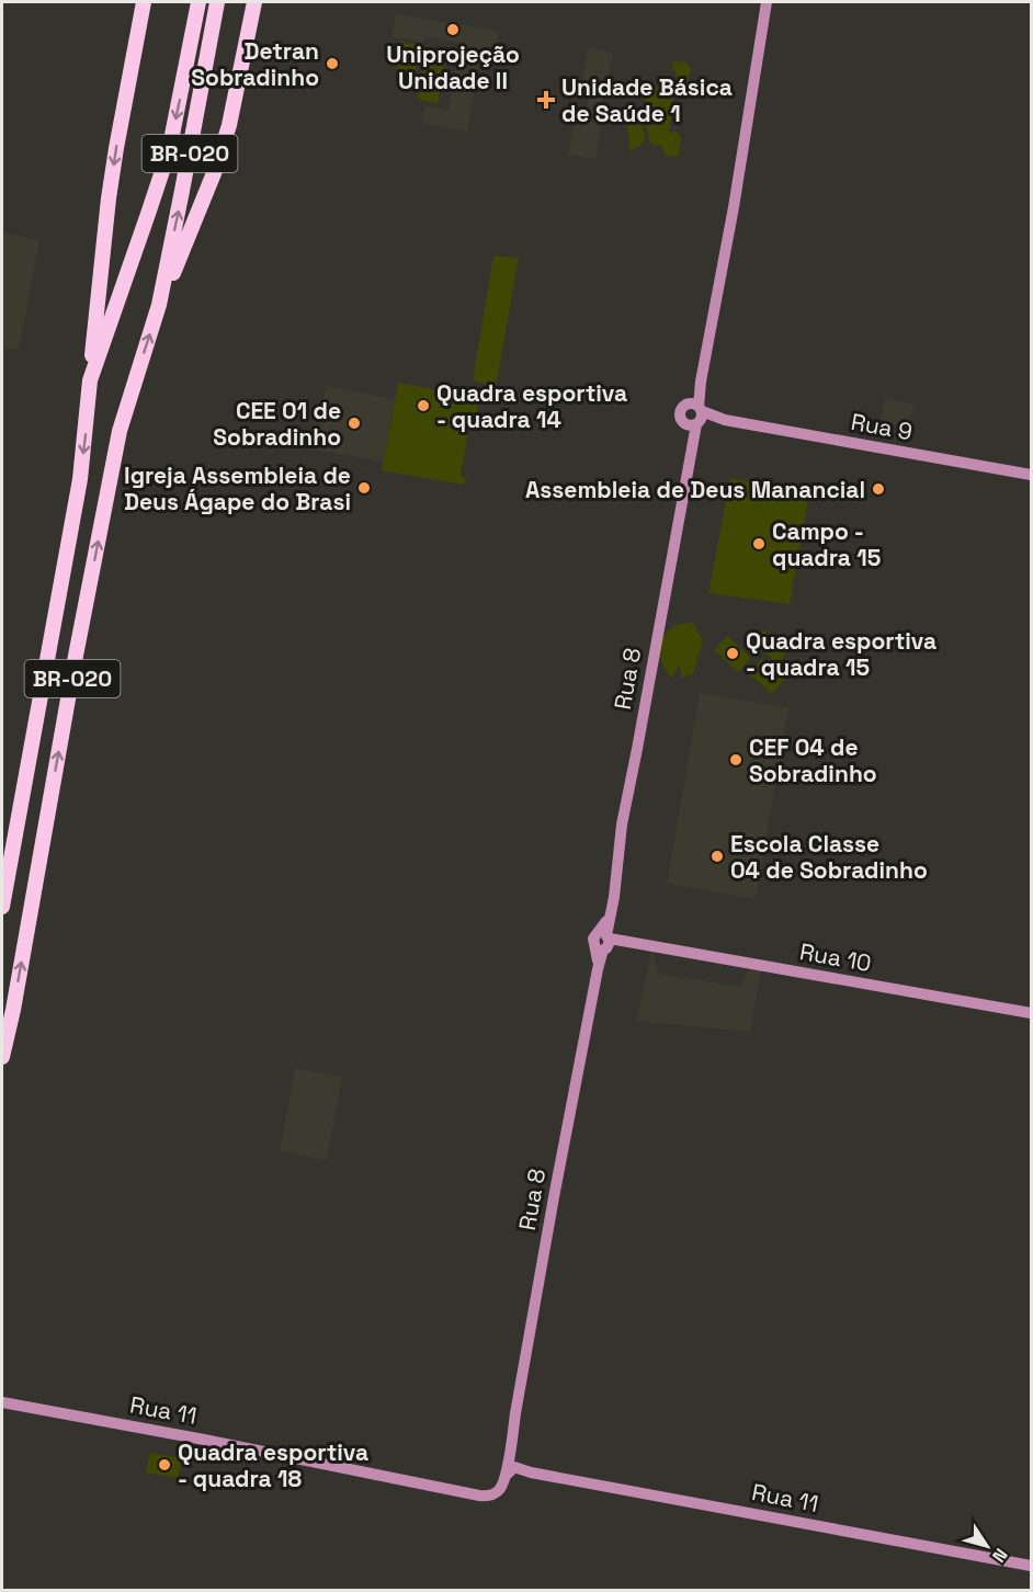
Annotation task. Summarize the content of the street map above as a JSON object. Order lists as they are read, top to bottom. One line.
{"streets":{"highway":["BR-020"],"main road":["Rua 9","Rua 8","Rua 10","Rua 11"]},"crossings":[["Rua 9","Rua 8"],["Rua 8","Rua 10"]],"places":{"other":["Uniprojeção Unidade II","Detran Sobradinho","Quadra esportiva - quadra 14","CEE 01 de Sobradinho","Igreja Assembleia de Deus Ágape do Brasi","Assembleia de Deus Manancial","Campo - quadra 15","Quadra esportiva - quadra 15","CEF 04 de Sobradinho","Escola Classe 04 de Sobradinho","Quadra esportiva - quadra 18"],"health":["Unidade Básica de Saúde 1"]},"north":"bottom right"}
